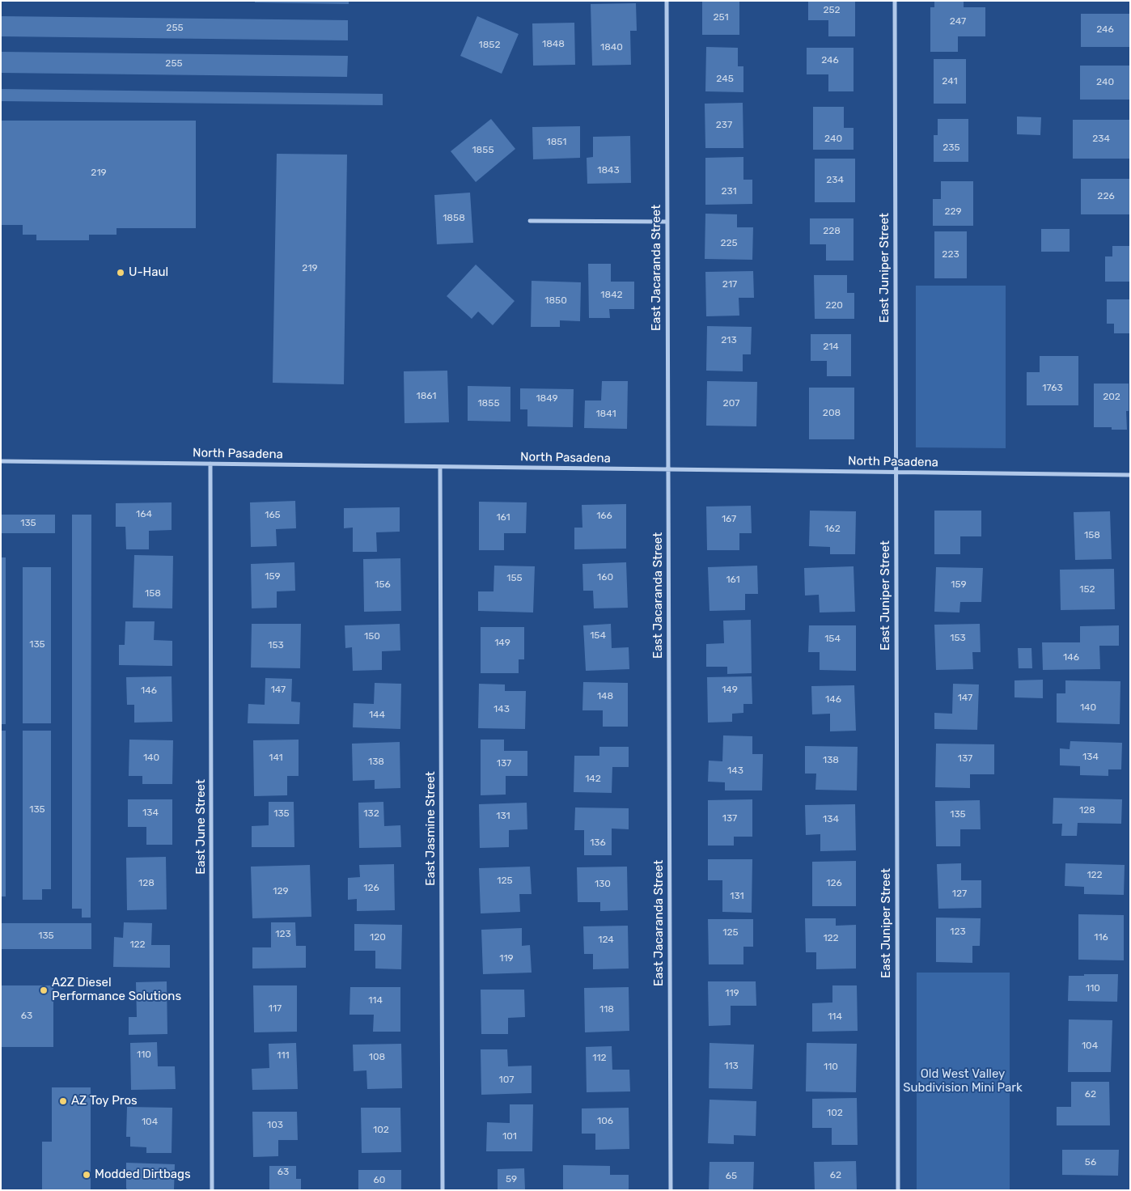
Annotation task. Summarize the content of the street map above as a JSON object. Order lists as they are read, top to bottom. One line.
{"streets":{"street":["East Jacaranda Street","East Juniper Street","North Pasadena","East June Street","East Jasmine Street"]},"crossings":[["East Jacaranda Street","North Pasadena"],["East Juniper Street","North Pasadena"],["North Pasadena","East June Street"],["North Pasadena","East Jasmine Street"]],"parks":["Old West Valley Subdivision Mini Park"],"places":["U-Haul","A2Z Diesel Performance Solutions","AZ Toy Pros","Modded Dirtbags"],"house_numbers":["252","251","247","255","246","1848","1852","1840","246","255","245","241","240","237","240","234","1851","235","1855","1843","219","234","231","226","229","1858","228","225","223","219","217","1842","1850","220","213","214","1763","1861","202","1849","1855","207","208","1841","164","165","166","161","167","135","162","158","159","160","155","161","156","159","152","158","154","150","153","154","149","135","153","146","147","149","146","148","147","146","140","143","144","134","140","141","137","138","138","137","143","142","135","128","134","135","132","135","131","137","134","136","122","125","128","126","130","126","129","127","131","123","125","123","135","120","116","122","124","122","119","110","119","114","117","118","63","114","104","110","111","108","112","113","110","107","62","102","106","104","103","102","101","56","63","62","65","59","60"]}
